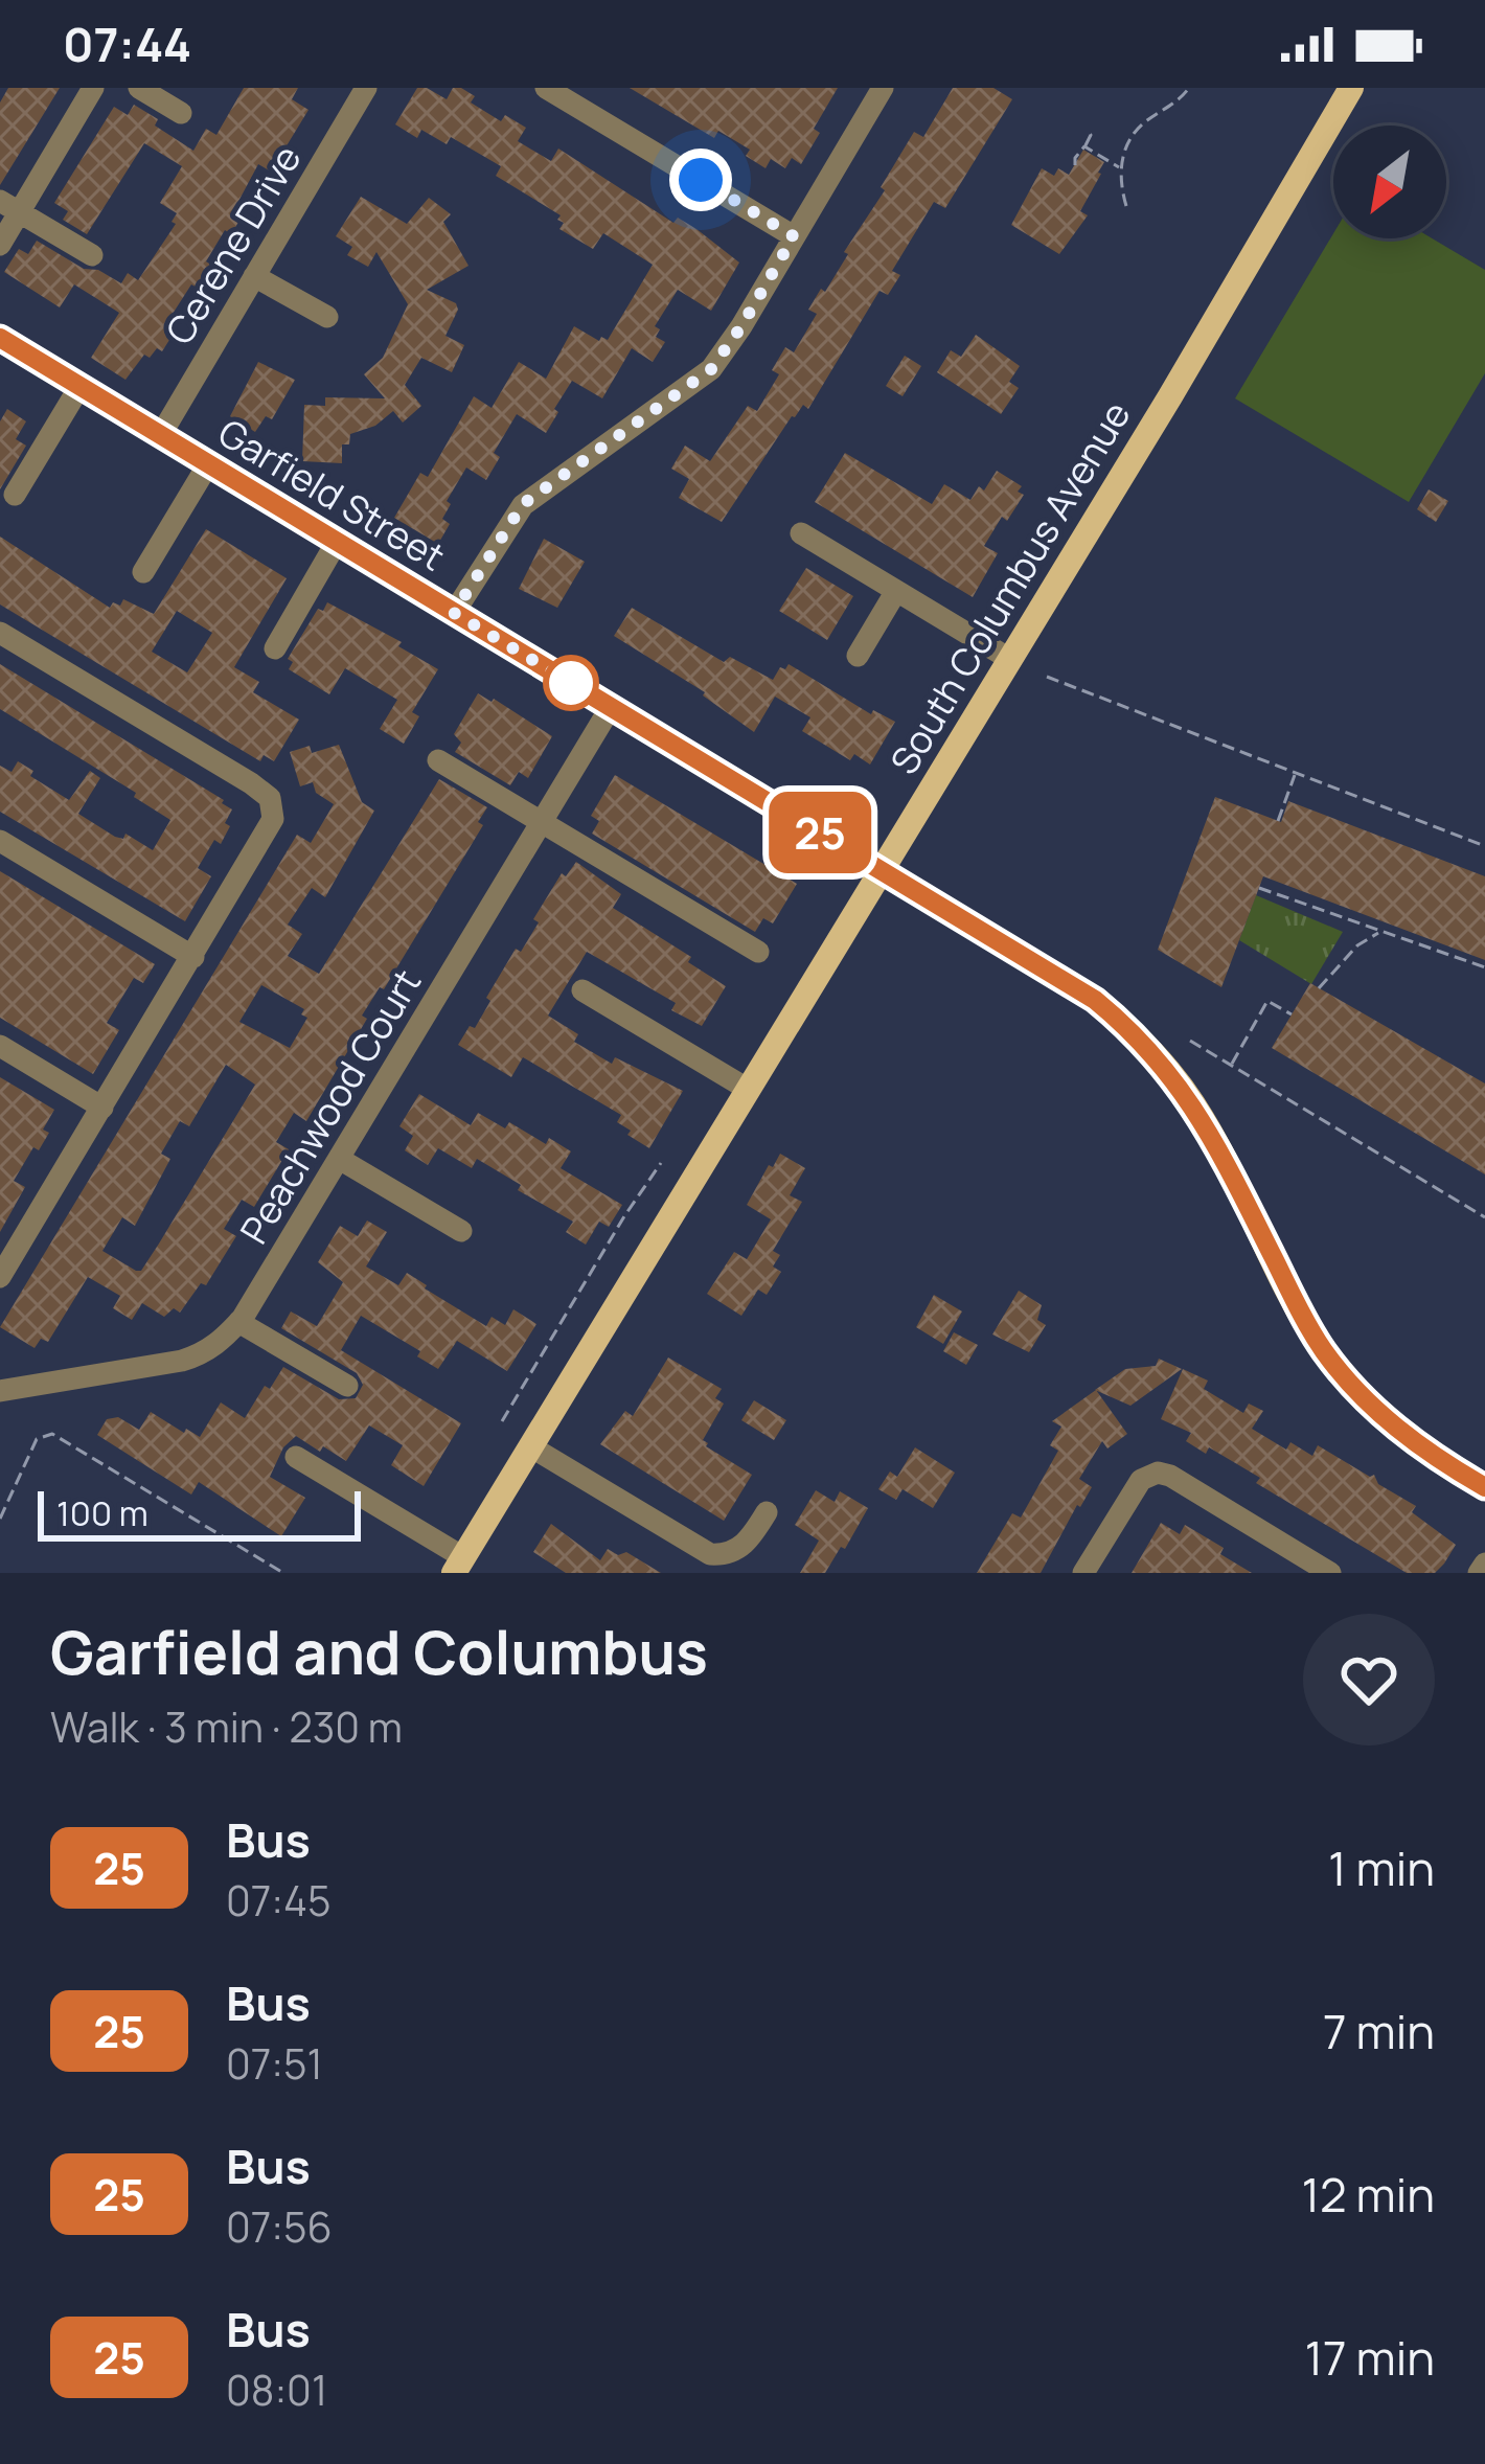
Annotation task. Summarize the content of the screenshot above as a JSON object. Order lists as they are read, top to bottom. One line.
{"streets":{"main road":["Garfield Street","South Columbus Avenue"],"street":["Cerene Drive","Peachwood Court"]},"crossings":[["Cerene Drive","Garfield Street"],["Garfield Street","South Columbus Avenue"],["Garfield Street","Peachwood Court"]],"lines":["bus line 25"],"scale_bar":"100 m","north":"bottom left","page":{"status":"07:44","on_map":"25","scale":"100 m","heading":["Garfield and Columbus","Walk · 3 min · 230 m"],"list":[{"mark":"25","name":"Bus","note":"07:45","value":"1 min"},{"mark":"25","name":"Bus","note":"07:51","value":"7 min"},{"mark":"25","name":"Bus","note":"07:56","value":"12 min"},{"mark":"25","name":"Bus","note":"08:01","value":"17 min"}]}}
